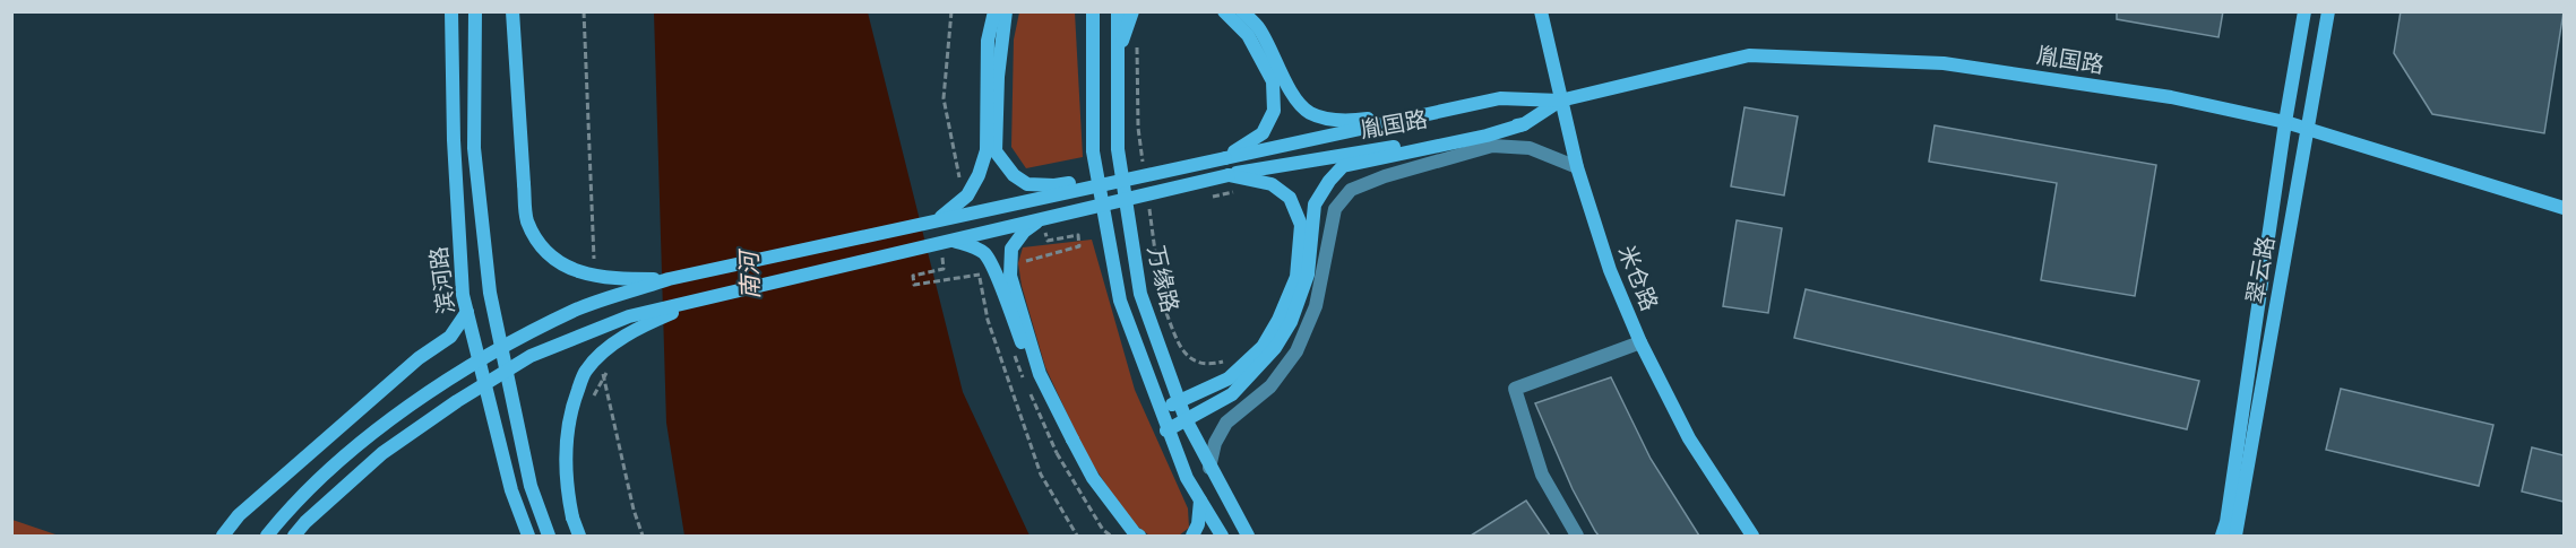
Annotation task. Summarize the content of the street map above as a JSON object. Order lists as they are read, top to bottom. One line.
{"streets":{"street":["胤国路","翠云路","米仓路","万缘路","滨河路"]},"crossings":[["胤国路","翠云路"],["胤国路","米仓路"]],"water":["南河"]}
